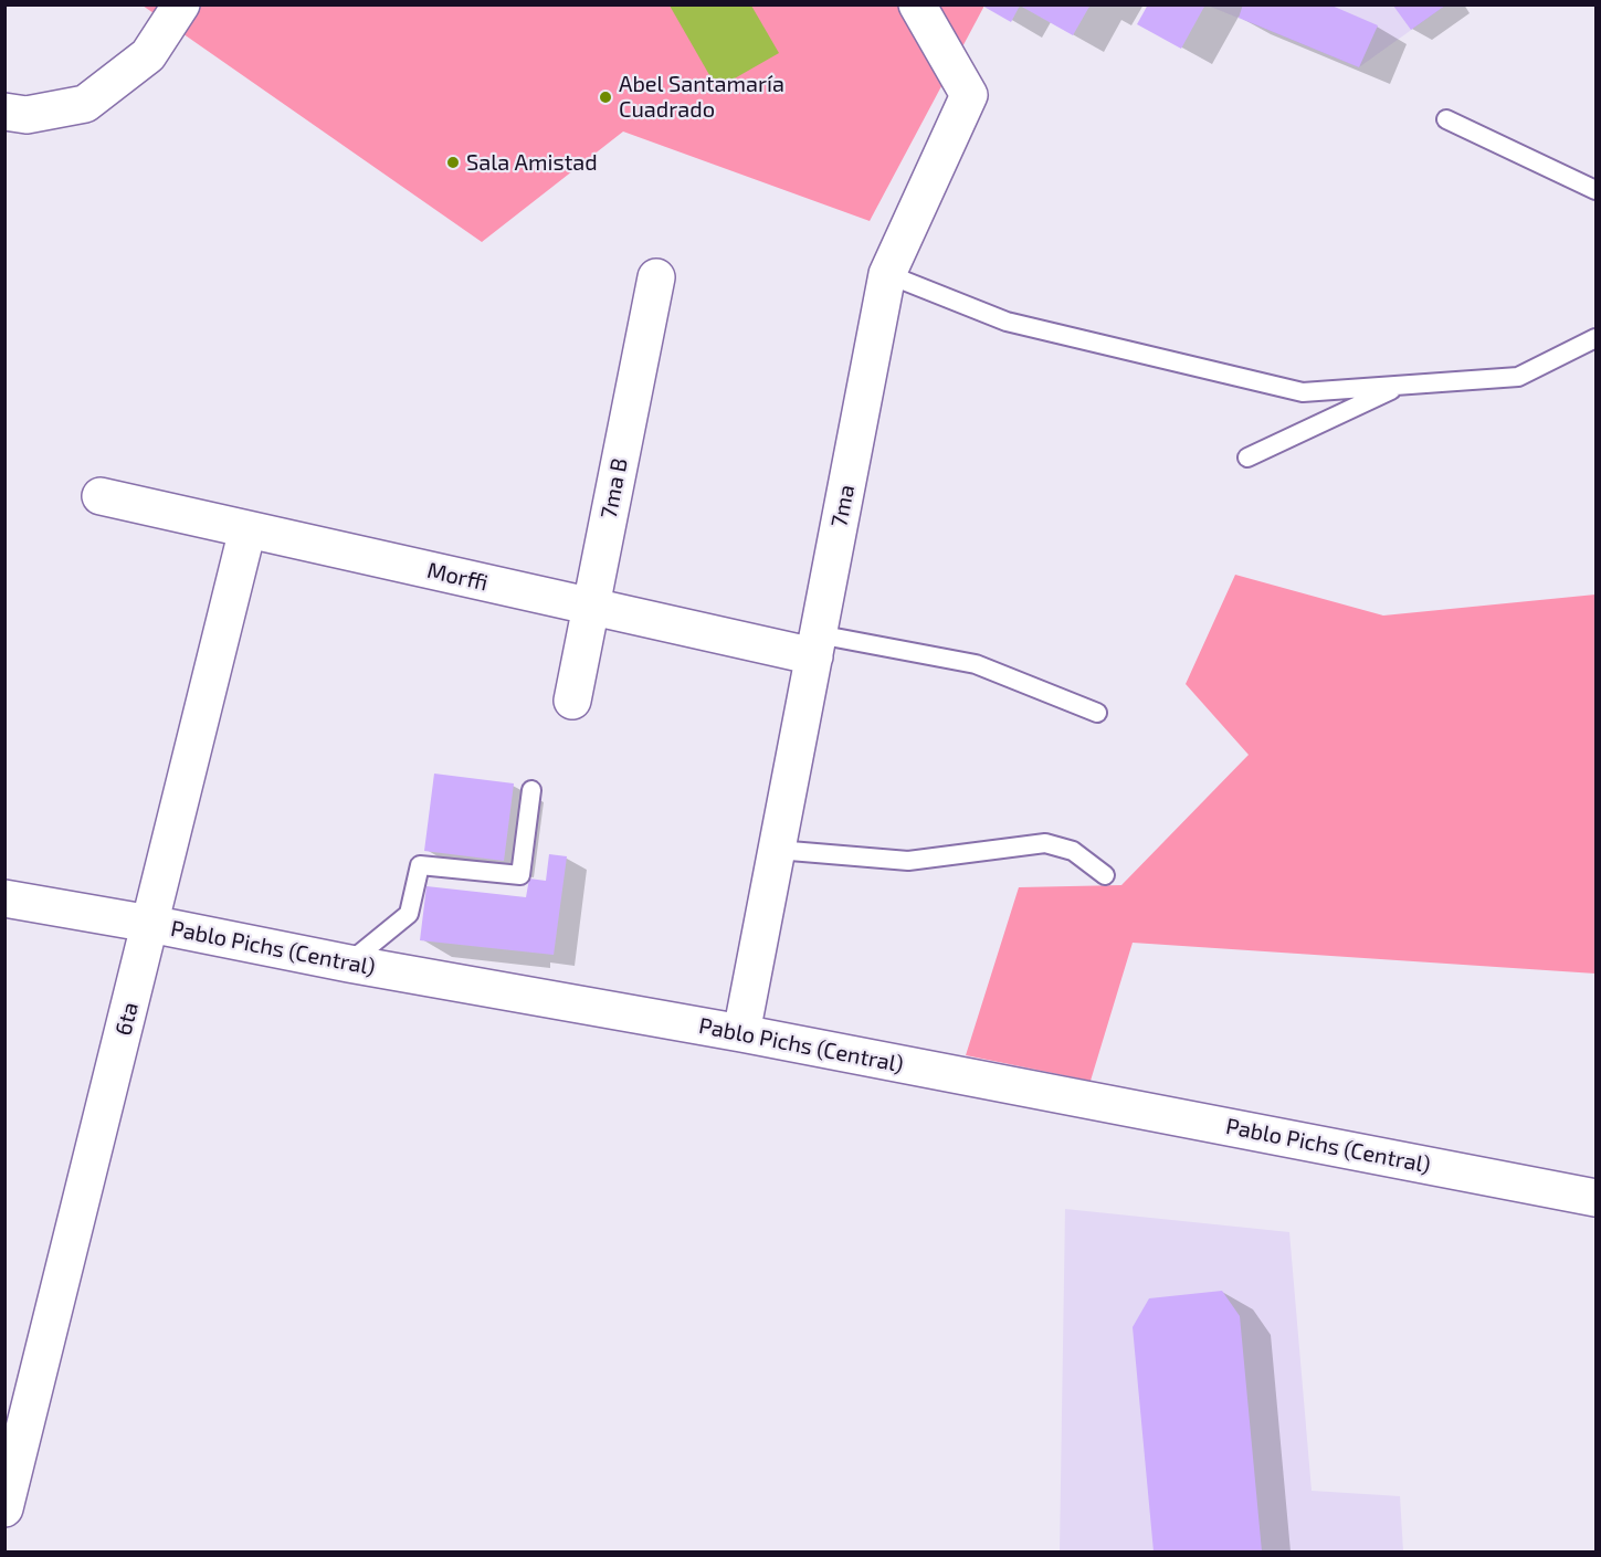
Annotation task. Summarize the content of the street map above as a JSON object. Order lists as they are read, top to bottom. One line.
{"streets":{"street":["7ma B","7ma","Morffi","Pablo Pichs (Central)","6ta"]},"crossings":[["7ma B","Morffi"],["7ma","Morffi"],["7ma","Pablo Pichs (Central)"],["Morffi","6ta"],["Pablo Pichs (Central)","6ta"]],"places":["Abel Santamaría Cuadrado","Sala Amistad"]}
